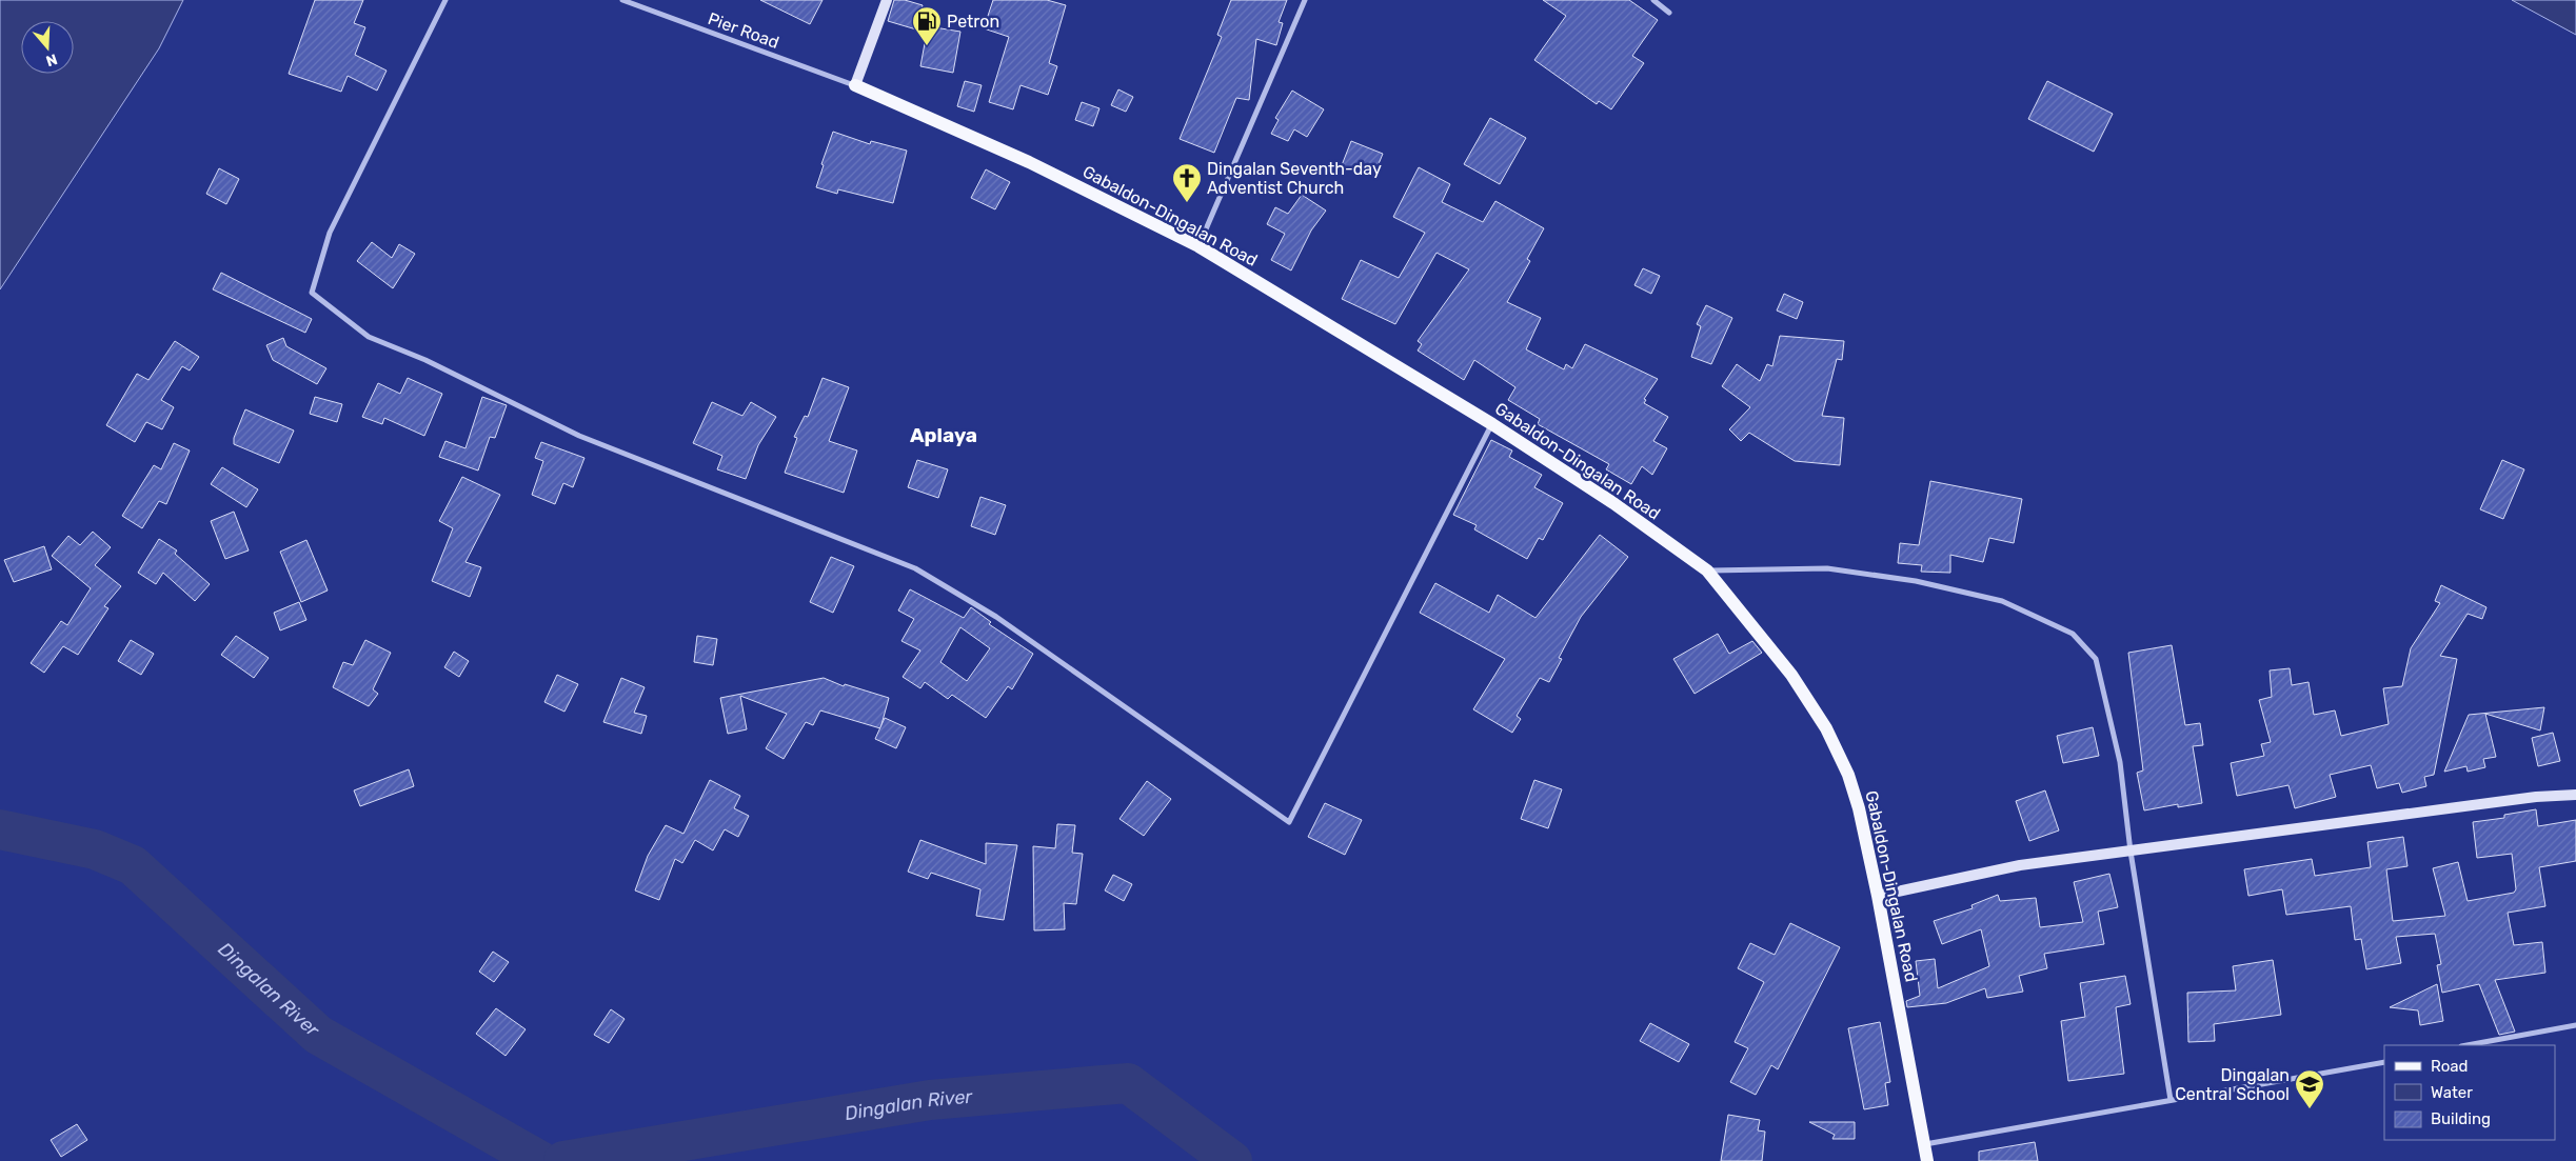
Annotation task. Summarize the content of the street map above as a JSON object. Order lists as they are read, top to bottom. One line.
{"streets":{"main road":["Gabaldon-Dingalan Road"],"street":["Pier Road"]},"crossings":[["Pier Road","Gabaldon-Dingalan Road"]],"districts":["Aplaya"],"water":["Dingalan River"],"places":{"fuel station":["Petron"],"church":["Dingalan Seventh-day Adventist Church"],"school or university":["Dingalan Central School"]},"legend":["Road","Water","Building"],"north":"bottom"}
